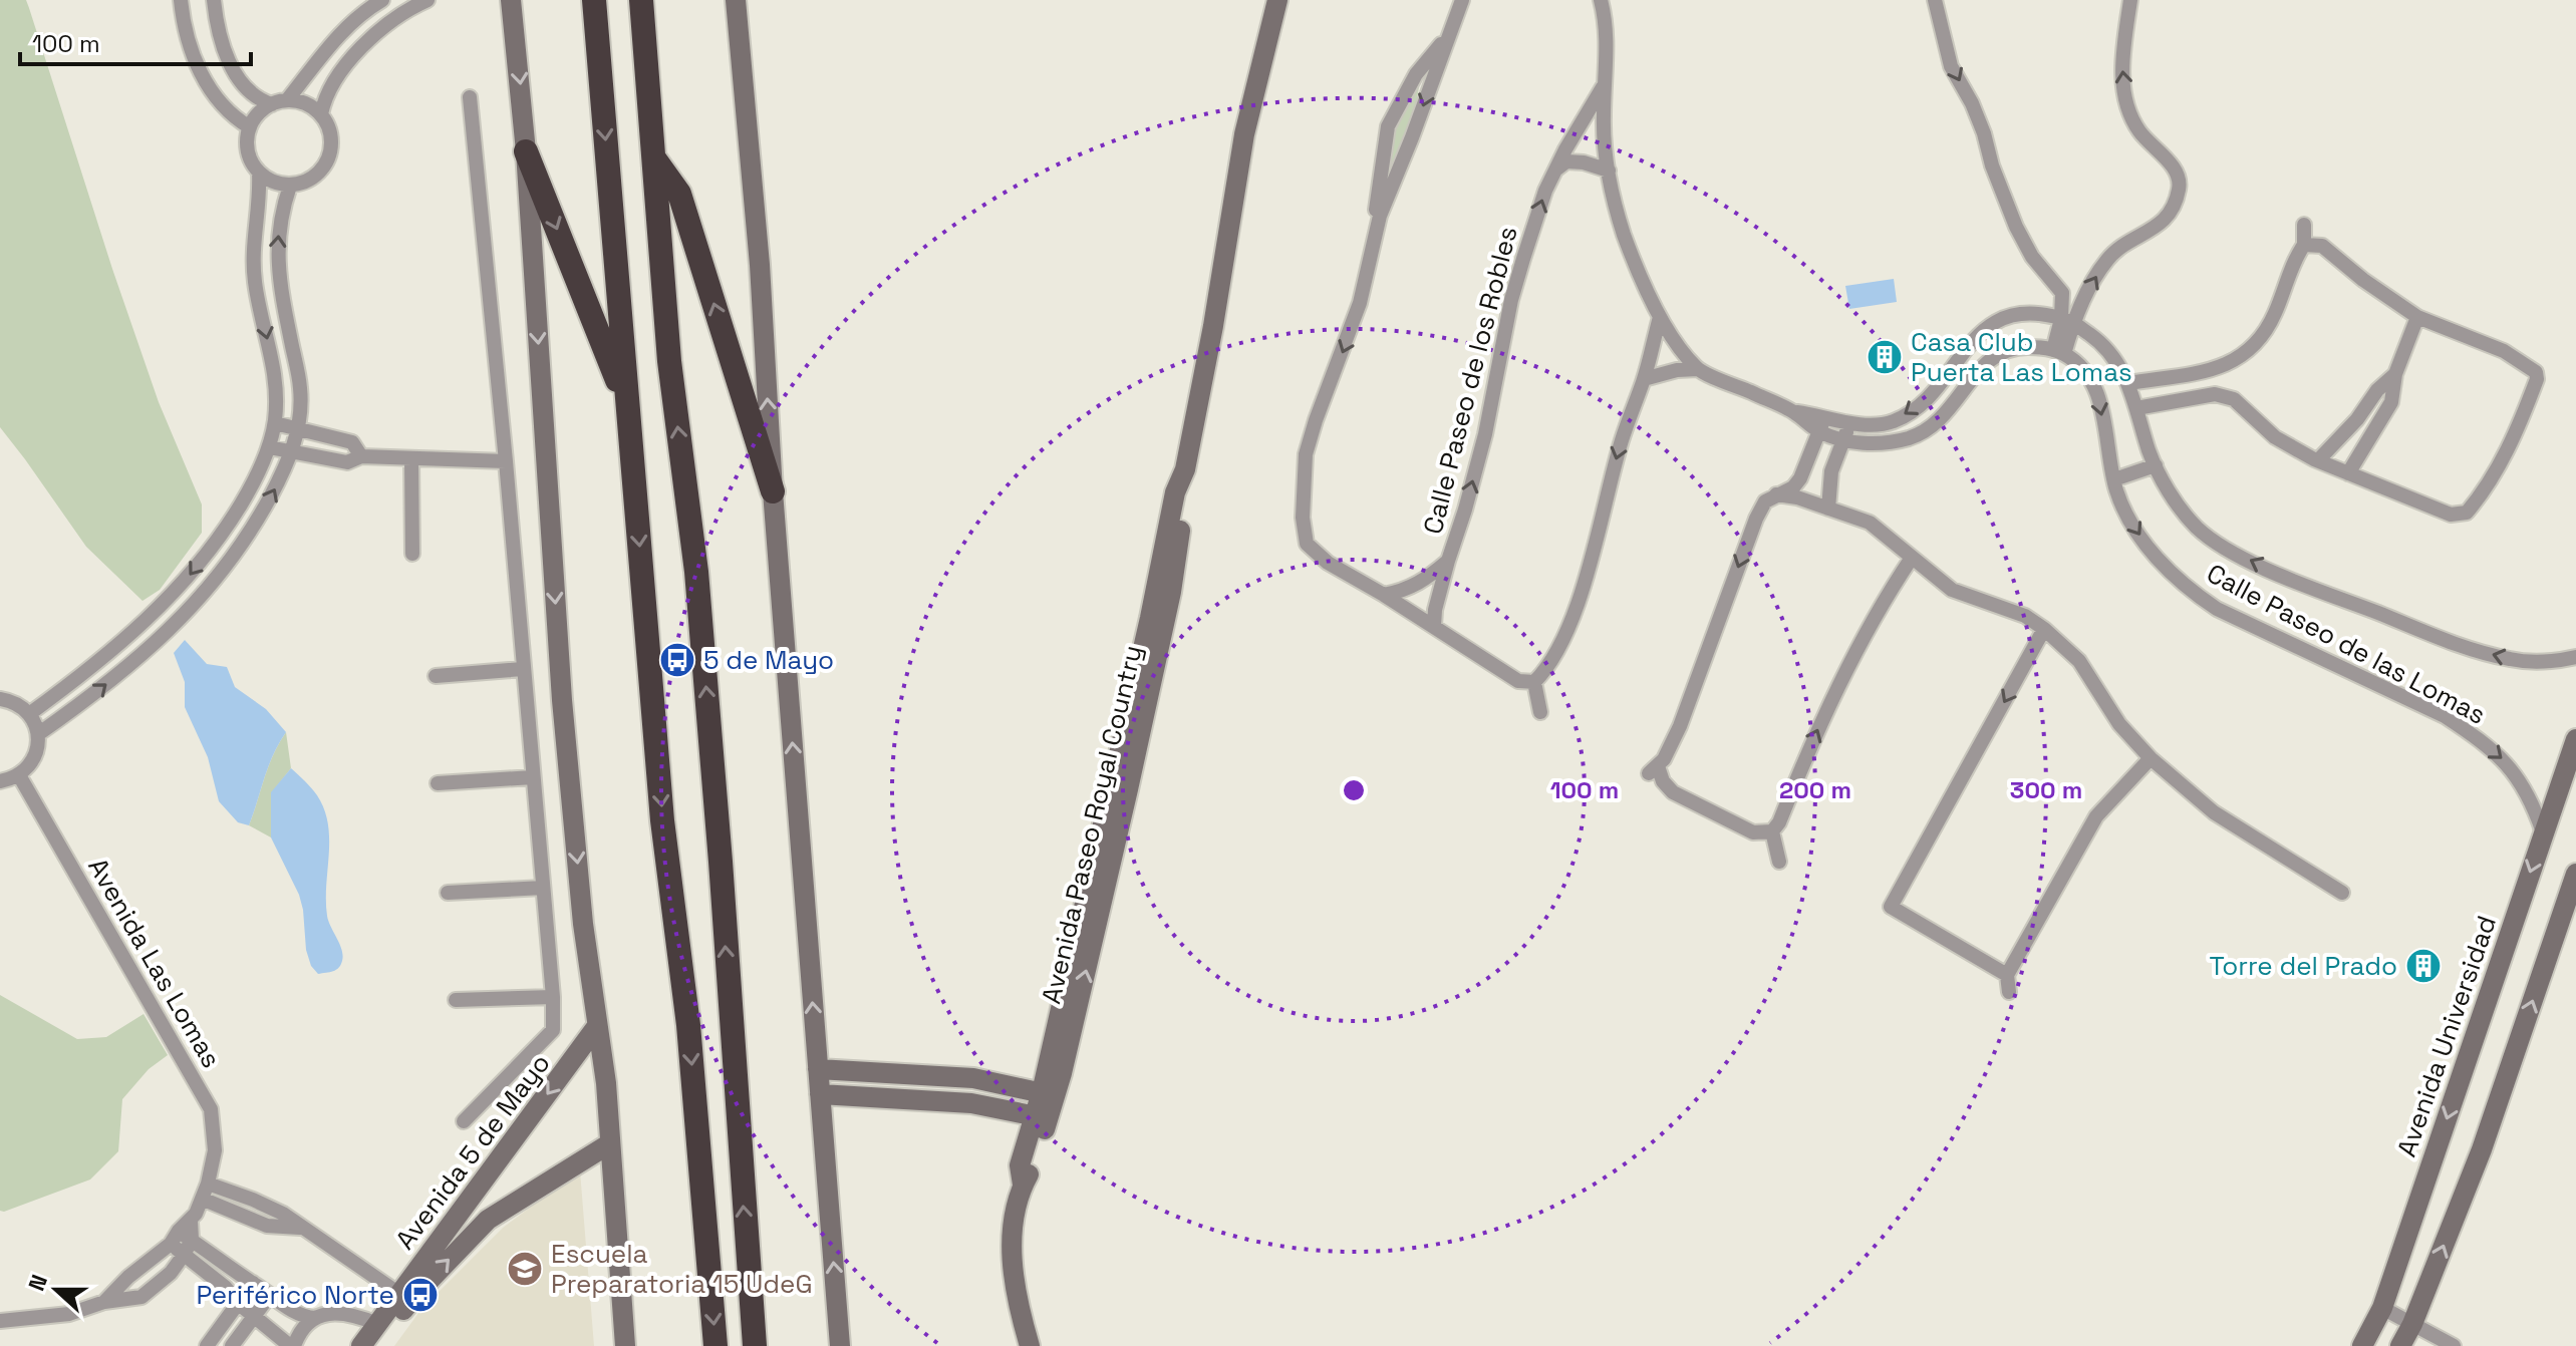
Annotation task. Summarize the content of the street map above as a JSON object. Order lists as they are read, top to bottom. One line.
{"streets":{"main road":["Avenida Paseo Royal Country","Avenida Universidad","Avenida 5 de Mayo"],"street":["Calle Paseo de los Robles","Calle Paseo de las Lomas","Avenida Las Lomas"]},"crossings":[["Calle Paseo de las Lomas","Avenida Universidad"]],"one_way":["Calle Paseo de los Robles"],"places":{"building":["Casa Club Puerta Las Lomas","Torre del Prado"],"bus stop":["5 de Mayo","Periférico Norte"],"school or university":["Escuela Preparatoria 15 UdeG"]},"scale_bar":"100 m","north":"left","rings":["100 m","200 m","300 m"]}
